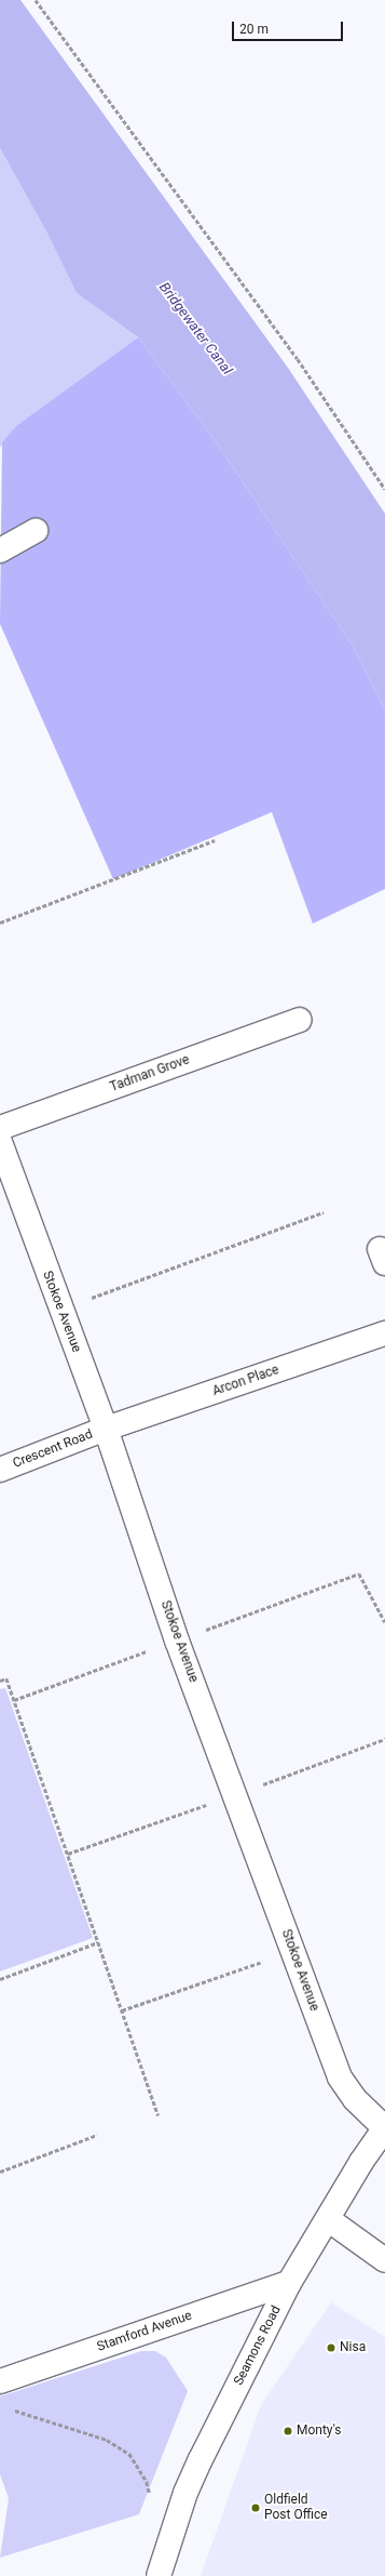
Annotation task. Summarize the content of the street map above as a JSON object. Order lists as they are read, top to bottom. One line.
{"streets":{"street":["Tadman Grove","Stokoe Avenue","Arcon Place","Crescent Road","Stamford Avenue","Seamons Road"]},"crossings":[["Stokoe Avenue","Arcon Place"],["Stokoe Avenue","Crescent Road"],["Arcon Place","Crescent Road"],["Stamford Avenue","Seamons Road"]],"water":["Bridgewater Canal"],"places":["Nisa","Monty's","Oldfield Post Office"],"scale_bar":"20 m"}
